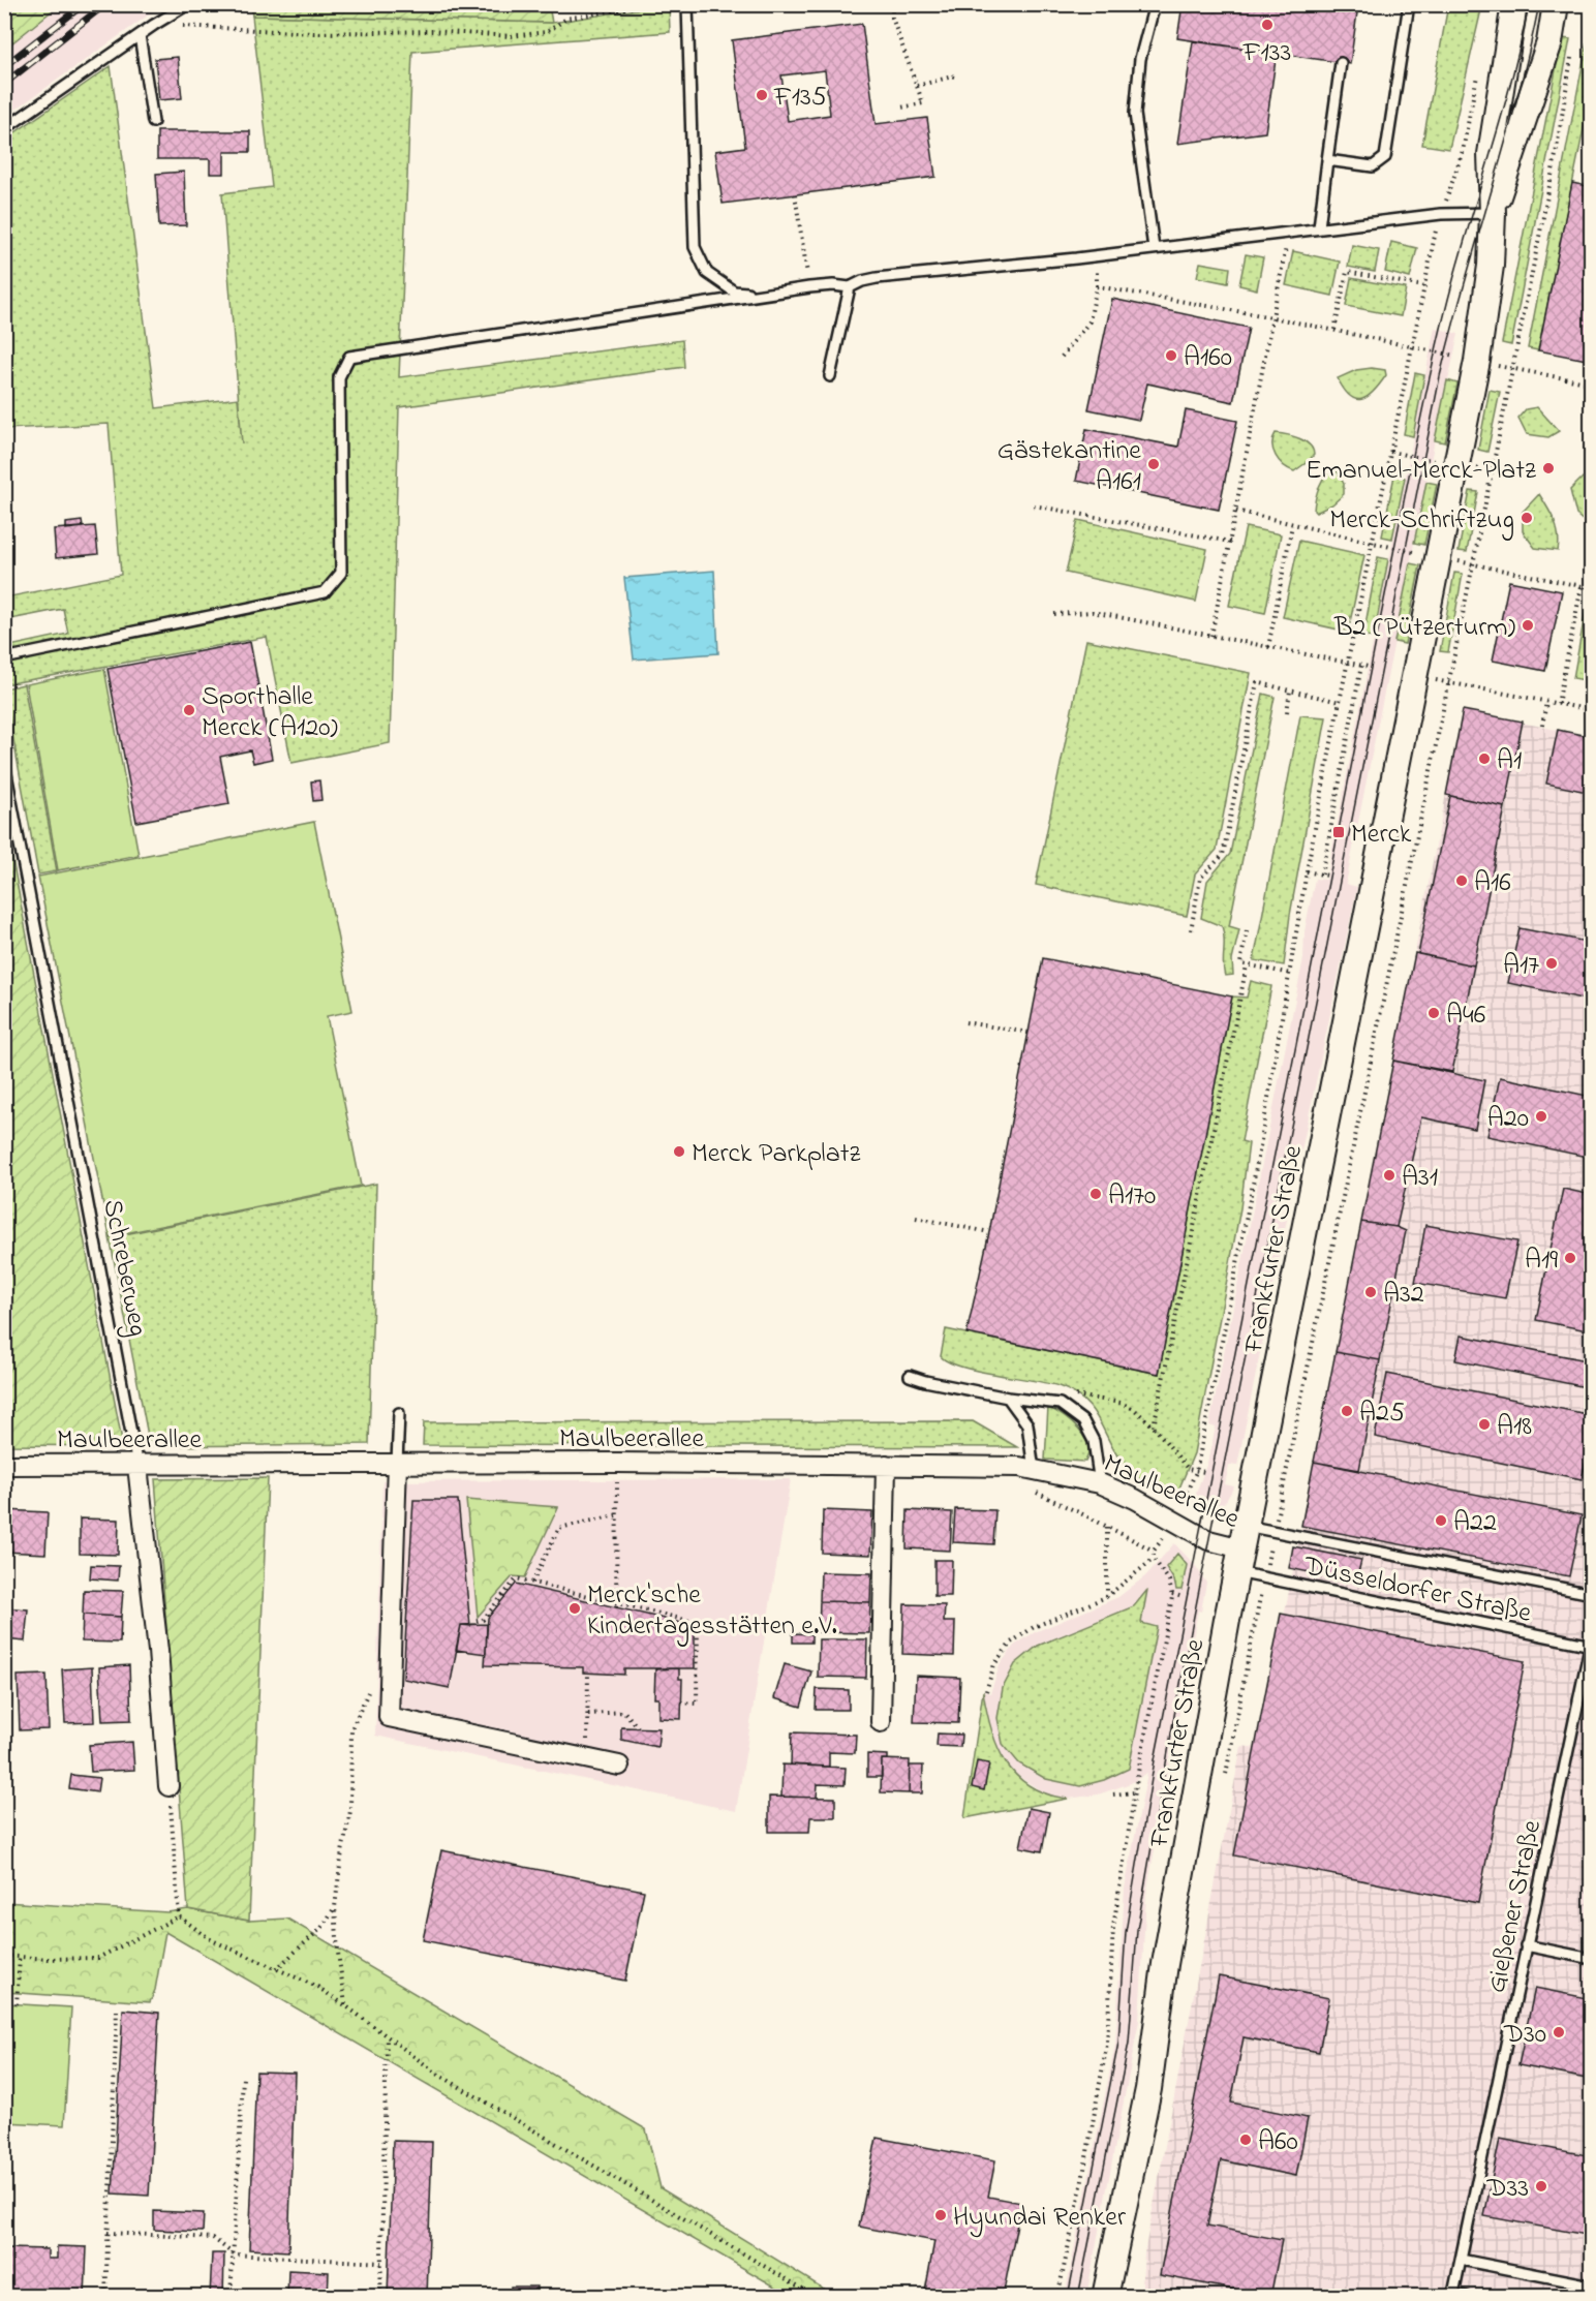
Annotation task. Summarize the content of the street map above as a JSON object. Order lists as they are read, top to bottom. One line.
{"streets":{"main road":["Frankfurter Straße"],"street":["Schreberweg","Maulbeerallee"],"lane":["Düsseldorfer Straße","Gießener Straße"]},"crossings":[["Frankfurter Straße","Maulbeerallee"],["Frankfurter Straße","Düsseldorfer Straße"],["Schreberweg","Maulbeerallee"],["Maulbeerallee","Düsseldorfer Straße"],["Düsseldorfer Straße","Gießener Straße"]],"places":{"other":["F133","F135","A160","Gästekantine A161","Emanuel-Merck-Platz","Merck-Schriftzug","B2 (Pützerturm)","Sporthalle Merck (A120)","A1","A16","A17","A46","A20","Merck Parkplatz","A31","A170","A19","A32","A25","A18","A22","Merck'sche Kindertagesstätten e.V.","D30","A60","D33","Hyundai Renker"],"transit":["Merck"]}}
